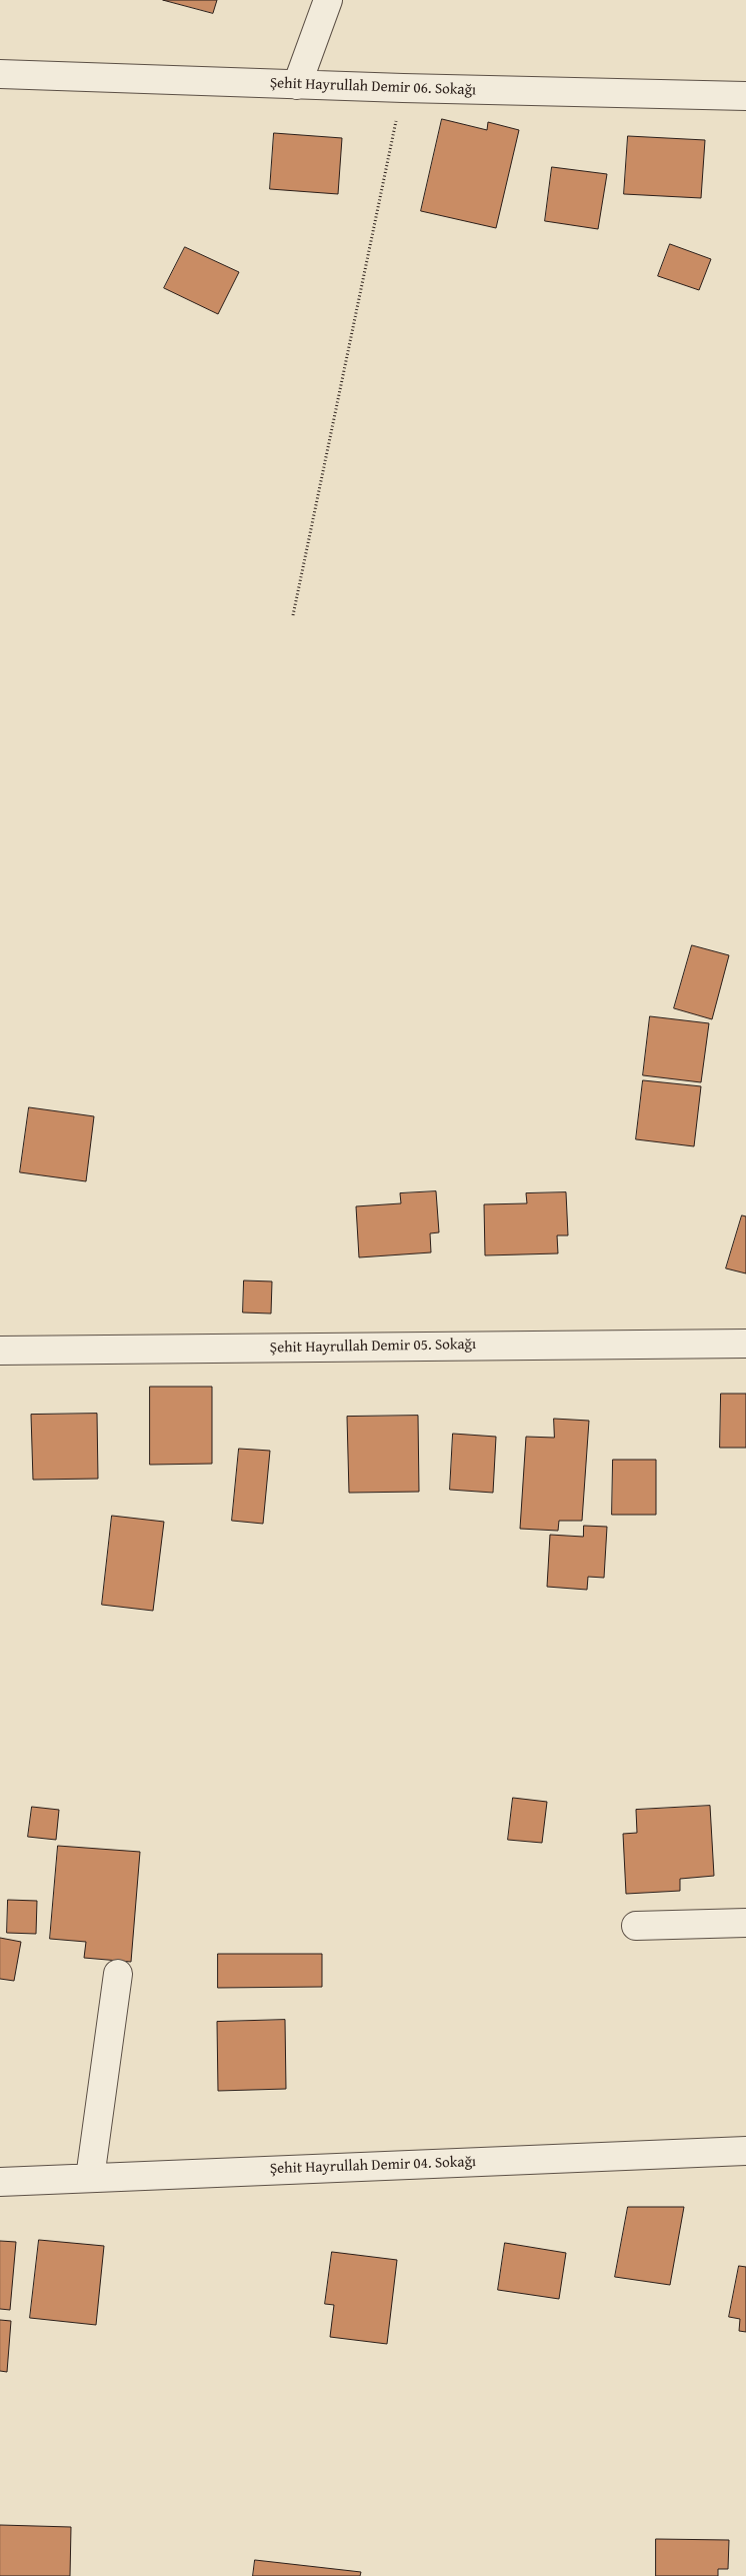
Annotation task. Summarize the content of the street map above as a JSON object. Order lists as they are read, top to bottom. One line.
{"streets":{"street":["Şehit Hayrullah Demir 06. Sokağı","Şehit Hayrullah Demir 05. Sokağı","Şehit Hayrullah Demir 04. Sokağı"]}}
